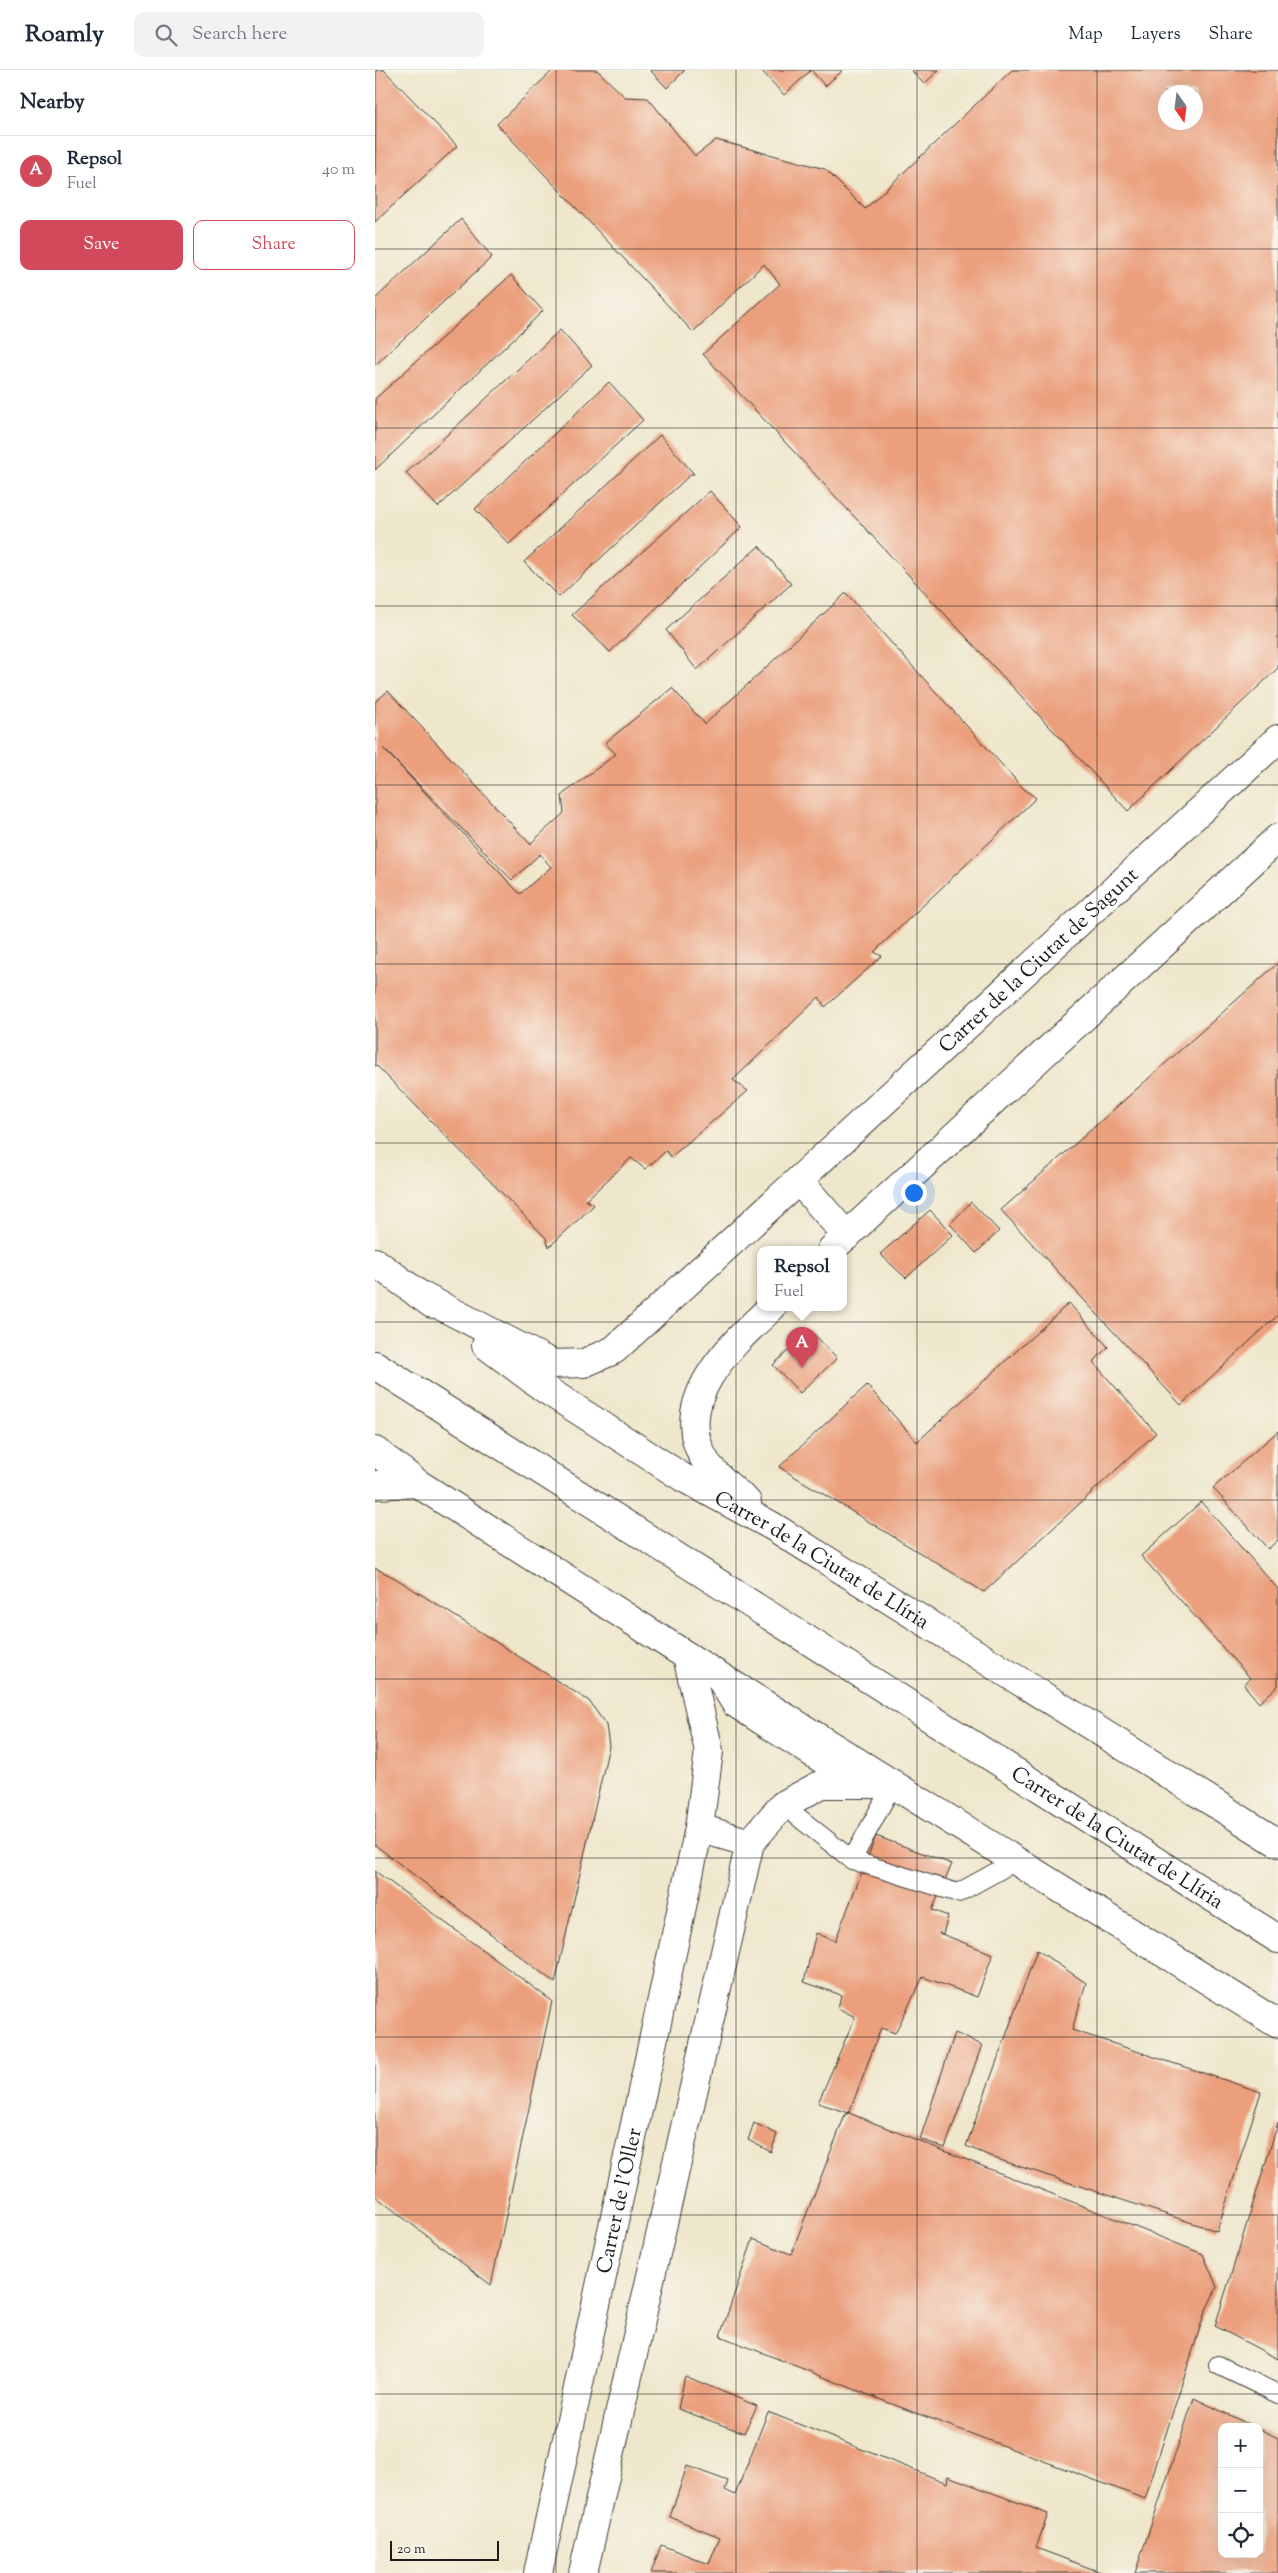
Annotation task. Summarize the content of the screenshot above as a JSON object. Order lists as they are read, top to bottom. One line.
{"streets":{"street":["Carrer de la Ciutat de Sagunt","Carrer de la Ciutat de Llíria","Carrer de l'Oller"]},"crossings":[["Carrer de la Ciutat de Sagunt","Carrer de la Ciutat de Llíria"]],"scale_bar":"20 m","north":"bottom","page":{"header":"Roamly","search":"Search here","nav":["Map","Layers","Share"],"heading":"Nearby","list":[{"mark":"A","name":"Repsol","note":"Fuel","value":"40 m"}],"buttons":["Save","Share"],"popup":["Repsol","Fuel"],"pins":"A","map_buttons":["+","−"],"scale":"20 m"}}
